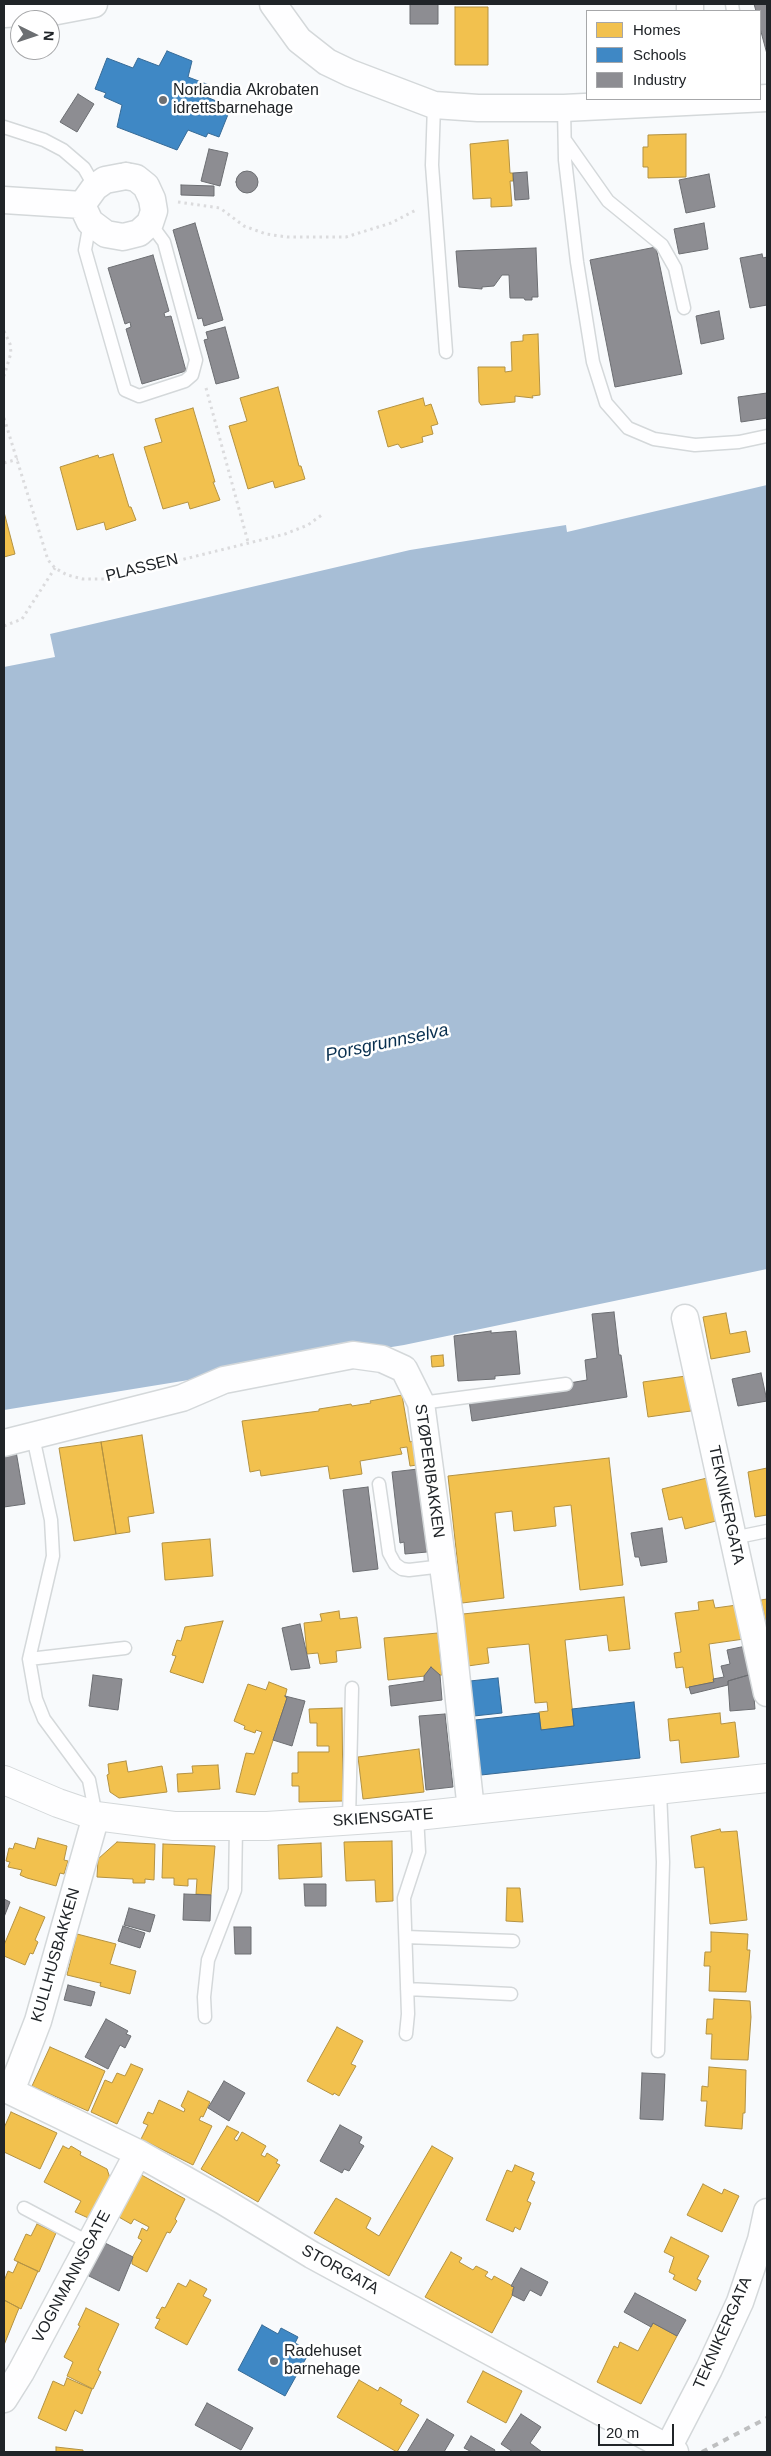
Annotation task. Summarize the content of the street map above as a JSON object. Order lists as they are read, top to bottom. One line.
{"streets":{"street":["STØPERIBAKKEN","TEKNIKERGATA","SKIENSGATE","KULLHUSBAKKEN","STORGATA","VOGNMANNSGATE"],"path":["PLASSEN"]},"crossings":[["STØPERIBAKKEN","SKIENSGATE"],["TEKNIKERGATA","STORGATA"],["SKIENSGATE","KULLHUSBAKKEN"],["KULLHUSBAKKEN","STORGATA"],["STORGATA","VOGNMANNSGATE"]],"water":["Porsgrunnselva"],"places":["Norlandia Akrobaten idrettsbarnehage","Radehuset barnehage"],"legend":["Homes","Schools","Industry"],"scale_bar":"20 m","north":"right"}
